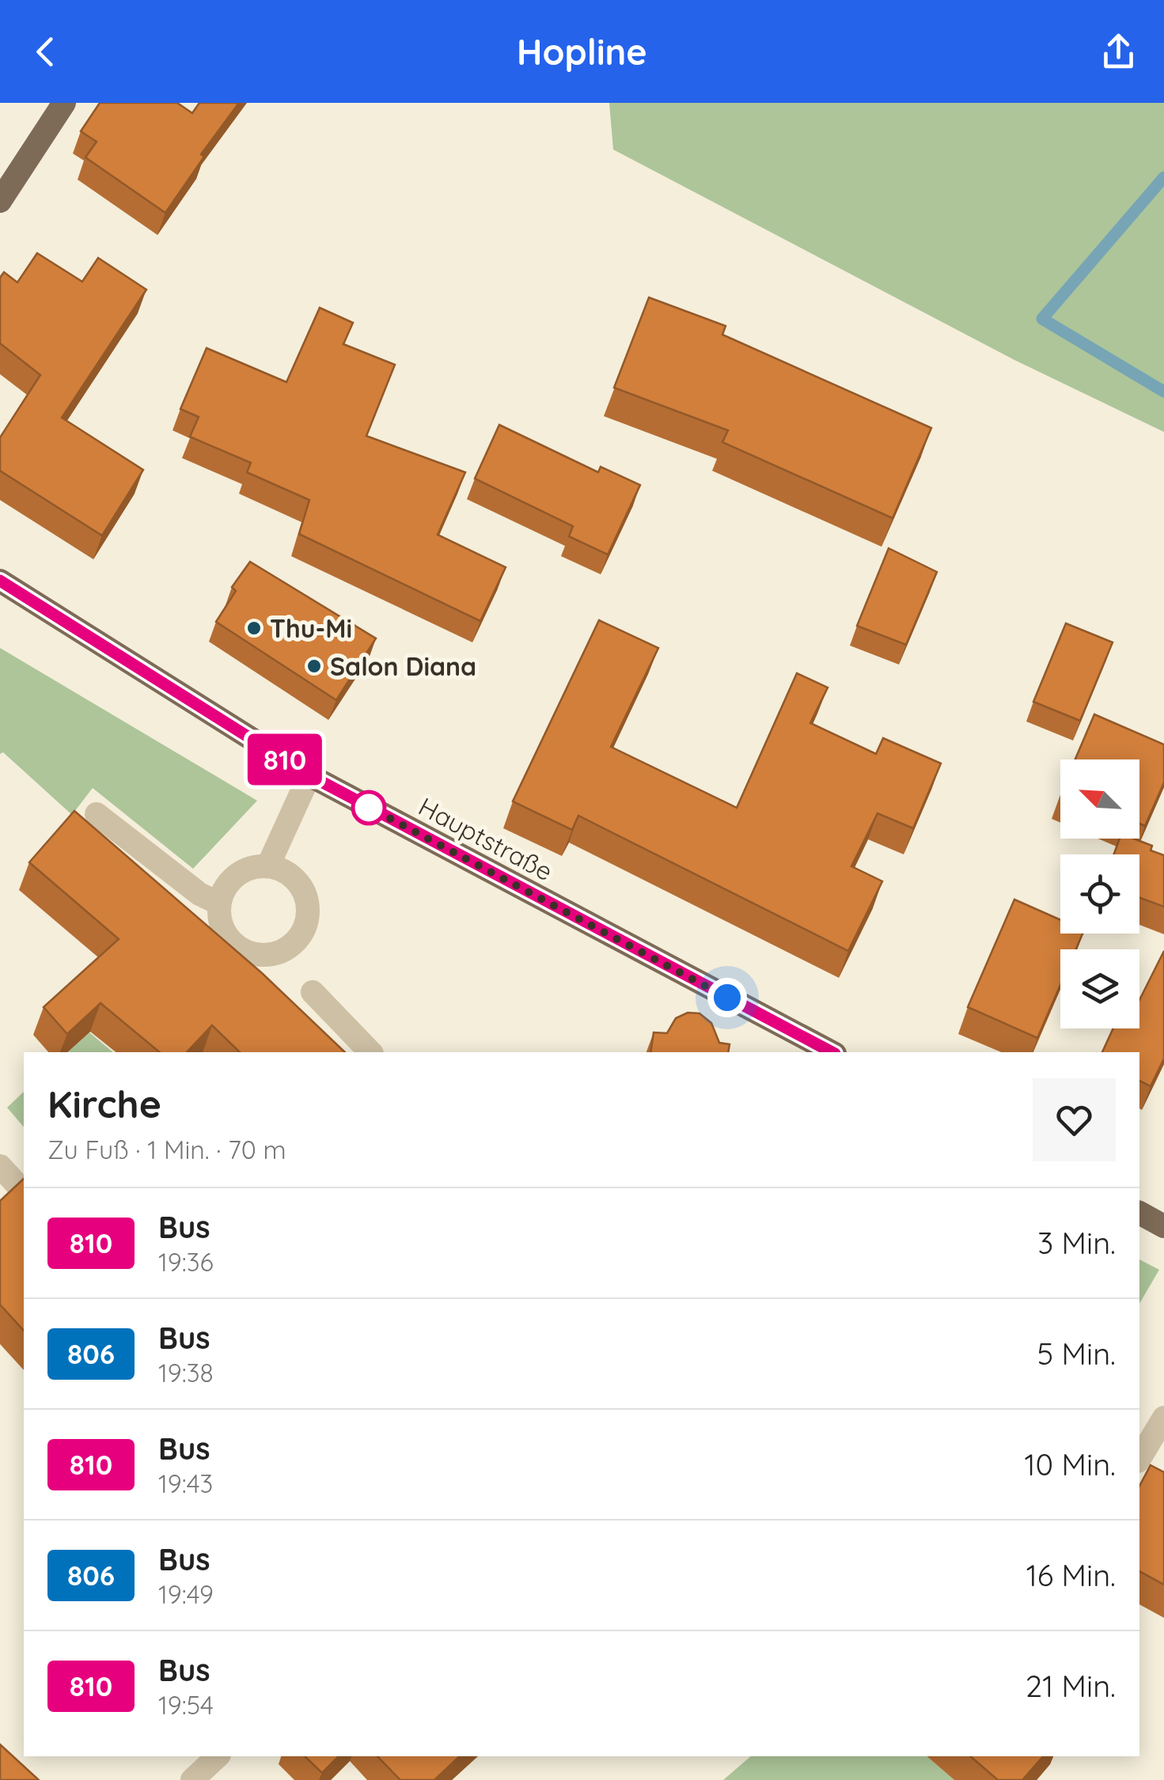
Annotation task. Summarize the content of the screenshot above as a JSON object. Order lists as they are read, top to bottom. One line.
{"streets":{"main road":["Hauptstraße"]},"places":["Thu-Mi","Salon Diana"],"lines":["bus line 810"],"north":"top left","page":{"header":"Hopline","on_map":"810","heading":["Kirche","Zu Fuß · 1 Min. · 70 m"],"list":[{"mark":"810","name":"Bus","note":"19:36","value":"3 Min."},{"mark":"806","name":"Bus","note":"19:38","value":"5 Min."},{"mark":"810","name":"Bus","note":"19:43","value":"10 Min."},{"mark":"806","name":"Bus","note":"19:49","value":"16 Min."},{"mark":"810","name":"Bus","note":"19:54","value":"21 Min."}]}}
